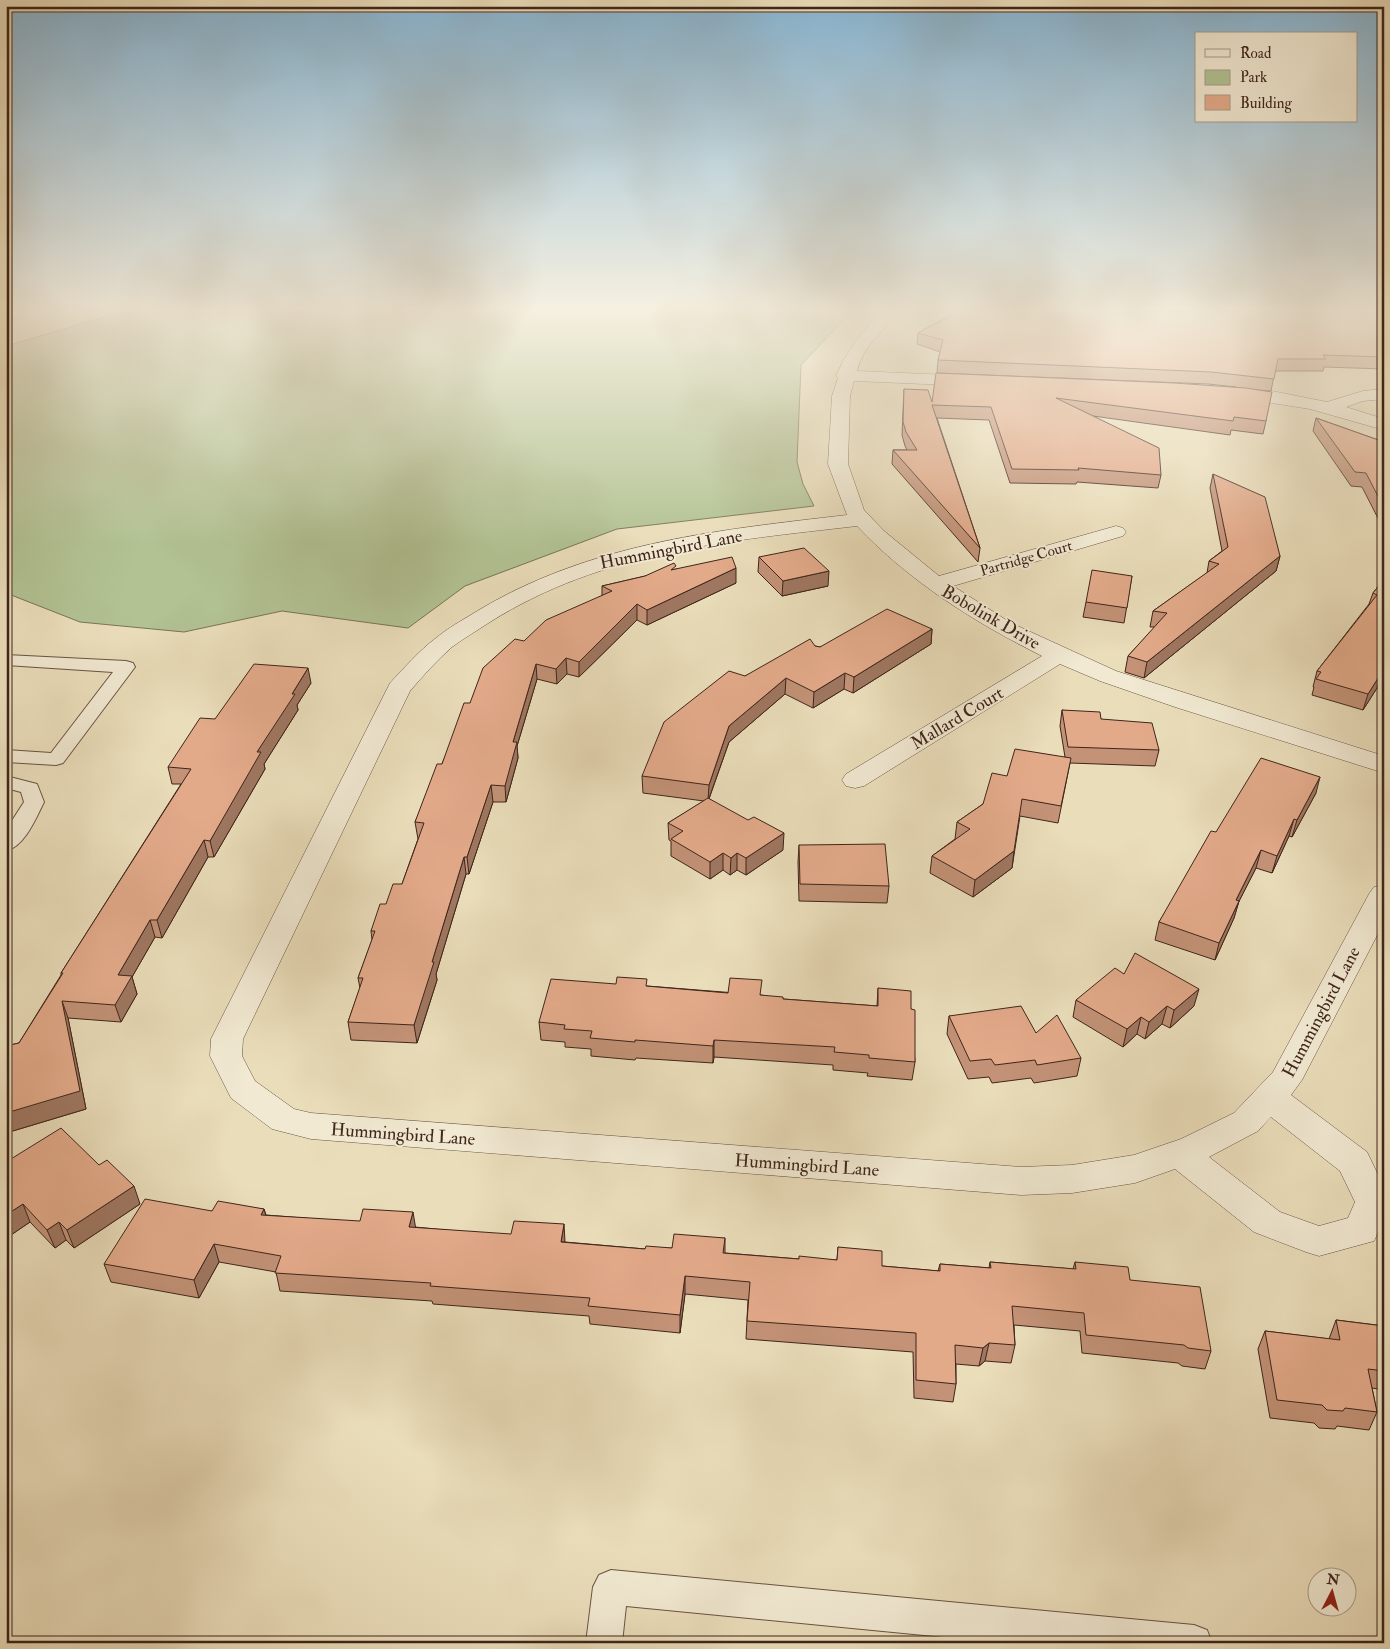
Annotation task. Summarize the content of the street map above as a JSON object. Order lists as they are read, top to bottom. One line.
{"streets":{"street":["Hummingbird Lane","Partridge Court","Bobolink Drive","Mallard Court"]},"crossings":[["Hummingbird Lane","Bobolink Drive"],["Partridge Court","Bobolink Drive"],["Bobolink Drive","Mallard Court"]],"legend":["Road","Park","Building"],"north":"top"}
